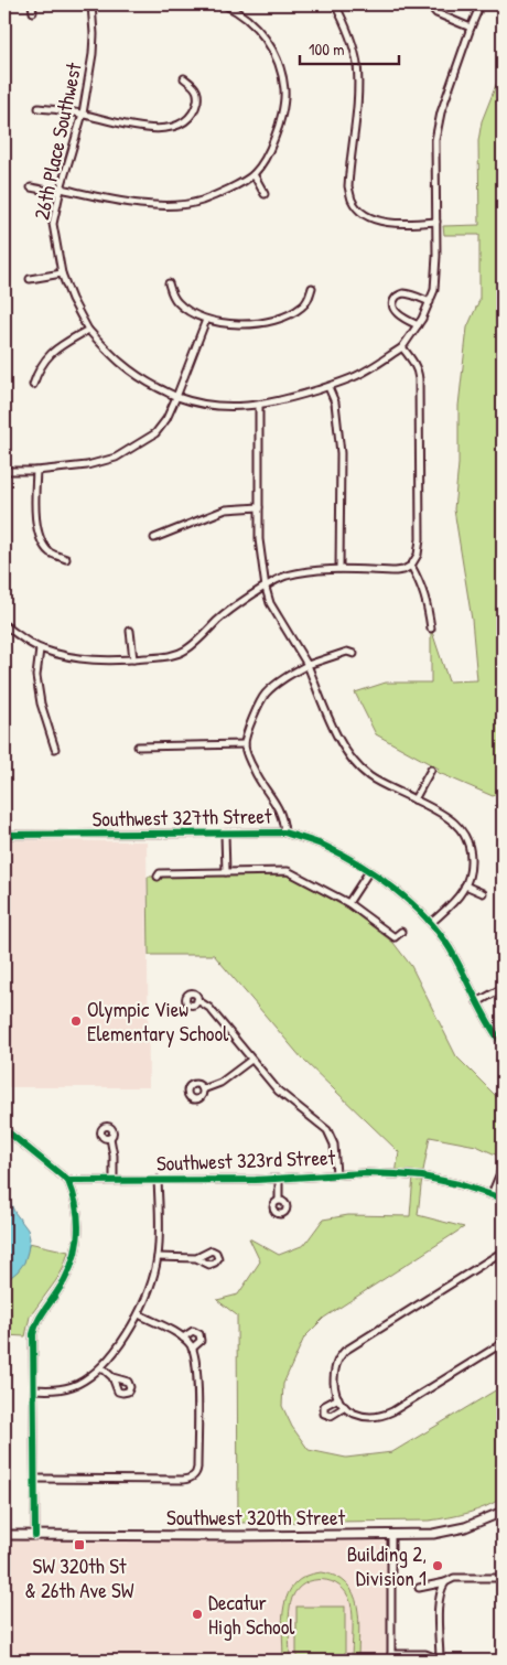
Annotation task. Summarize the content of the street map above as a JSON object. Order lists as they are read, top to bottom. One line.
{"streets":{"main road":["Southwest 320th Street"],"street":["26th Place Southwest","Southwest 327th Street","Southwest 323rd Street"]},"places":{"other":["Olympic View Elementary School","Building 2, Division 1","Decatur High School"],"transit":["SW 320th St & 26th Ave SW"]},"scale_bar":"100 m"}
